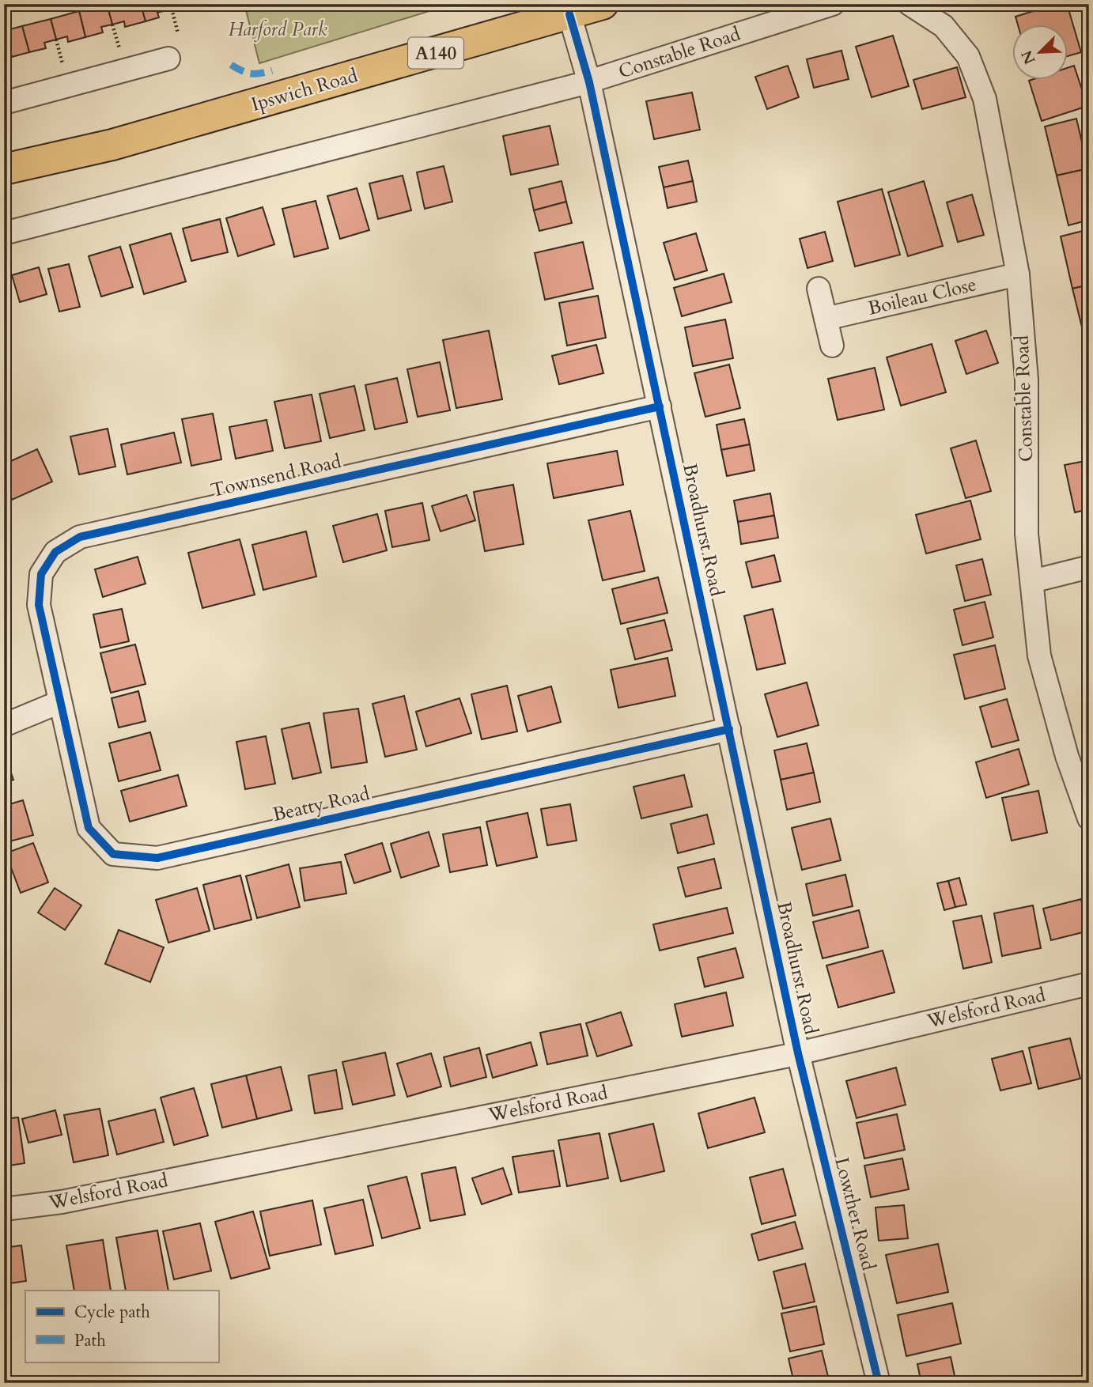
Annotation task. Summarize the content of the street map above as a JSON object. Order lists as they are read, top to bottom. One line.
{"streets":{"highway":["A140","Ipswich Road"],"street":["Constable Road","Boileau Close","Townsend Road","Broadhurst Road","Beatty Road","Welsford Road","Lowther Road"]},"crossings":[["Constable Road","Boileau Close"],["Constable Road","Broadhurst Road"],["Ipswich Road","Broadhurst Road"],["Townsend Road","Broadhurst Road"],["Townsend Road","Beatty Road"],["Broadhurst Road","Beatty Road"],["Broadhurst Road","Welsford Road"],["Broadhurst Road","Lowther Road"],["Welsford Road","Lowther Road"]],"parks":["Harford Park"],"legend":["Cycle path","Path"],"north":"bottom left"}
